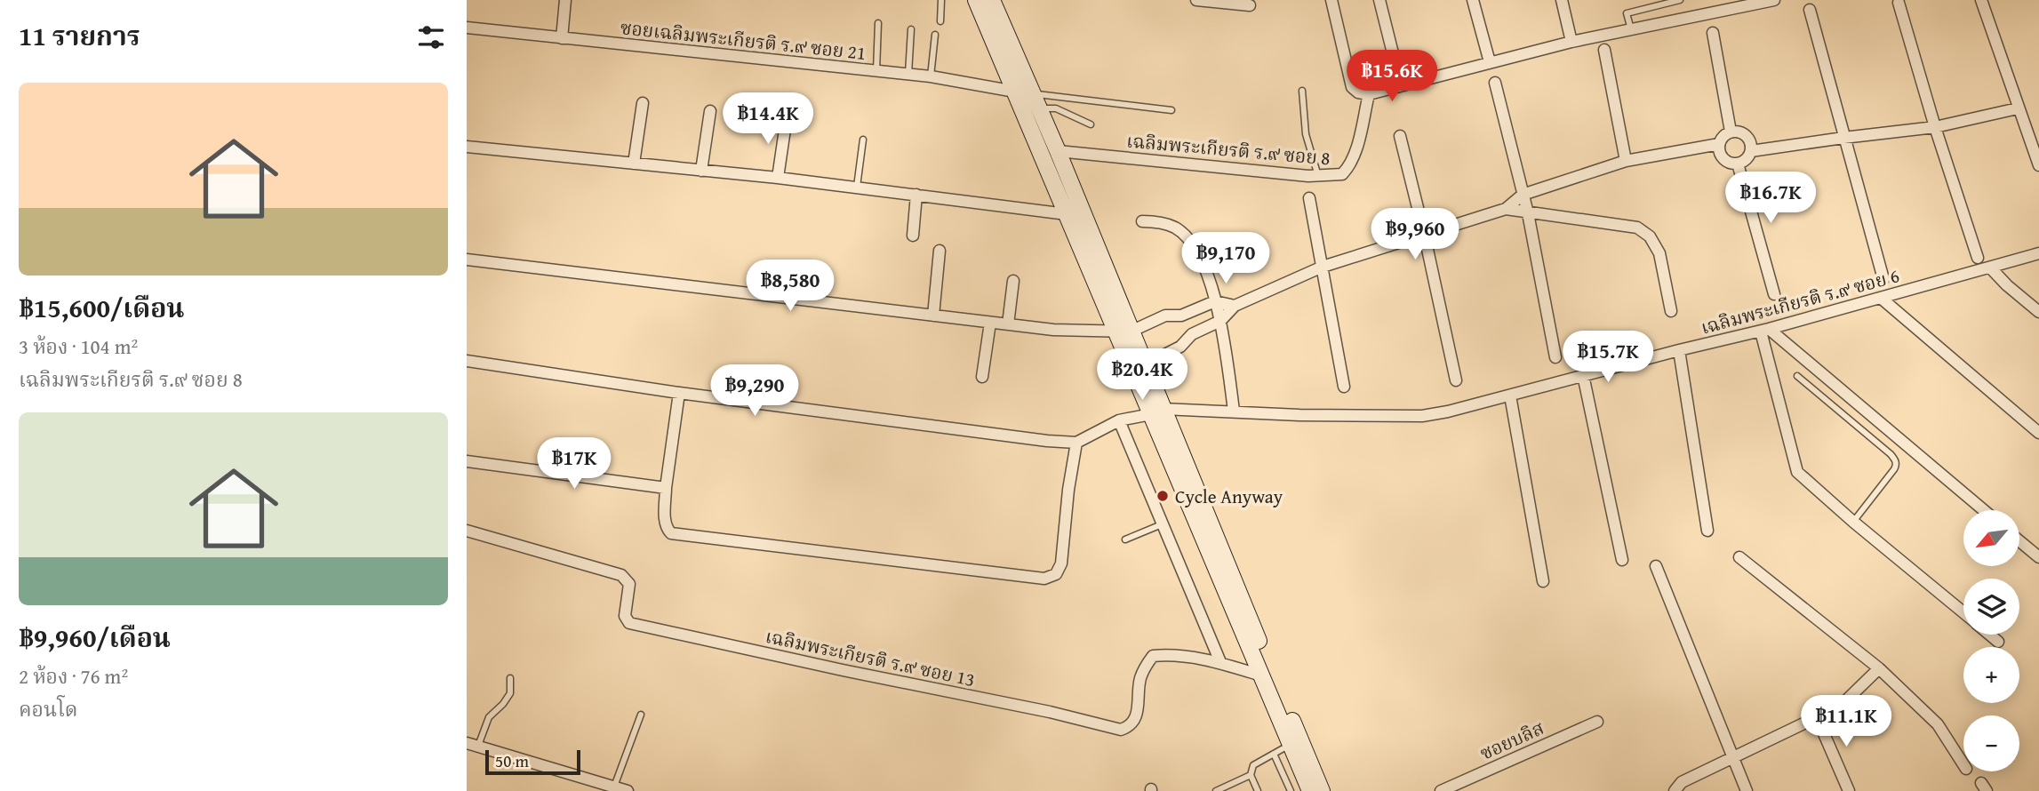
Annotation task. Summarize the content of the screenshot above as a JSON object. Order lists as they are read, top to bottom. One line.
{"streets":{"street":["ซอยเฉลิมพระเกียรติ ร.๙ ซอย 21","เฉลิมพระเกียรติ ร.๙ ซอย 8","เฉลิมพระเกียรติ ร.๙ ซอย 6","เฉลิมพระเกียรติ ร.๙ ซอย 13","ซอยบลิส"]},"places":["Cycle Anyway"],"scale_bar":"50 m","north":"bottom left","page":{"heading":"11 รายการ","price":["฿15.6K","฿14.4K","฿16.7K","฿9,960","฿9,170","฿8,580","฿15.7K","฿20.4K","฿9,290","฿17K","฿11.1K"],"list":[{"name":"฿15,600/เดือน","note":"3 ห้อง · 104 m² · เฉลิมพระเกียรติ ร.๙ ซอย 8"},{"name":"฿9,960/เดือน","note":"2 ห้อง · 76 m² · คอนโด"}],"map_buttons":["+","−"],"scale":"50 m"}}
